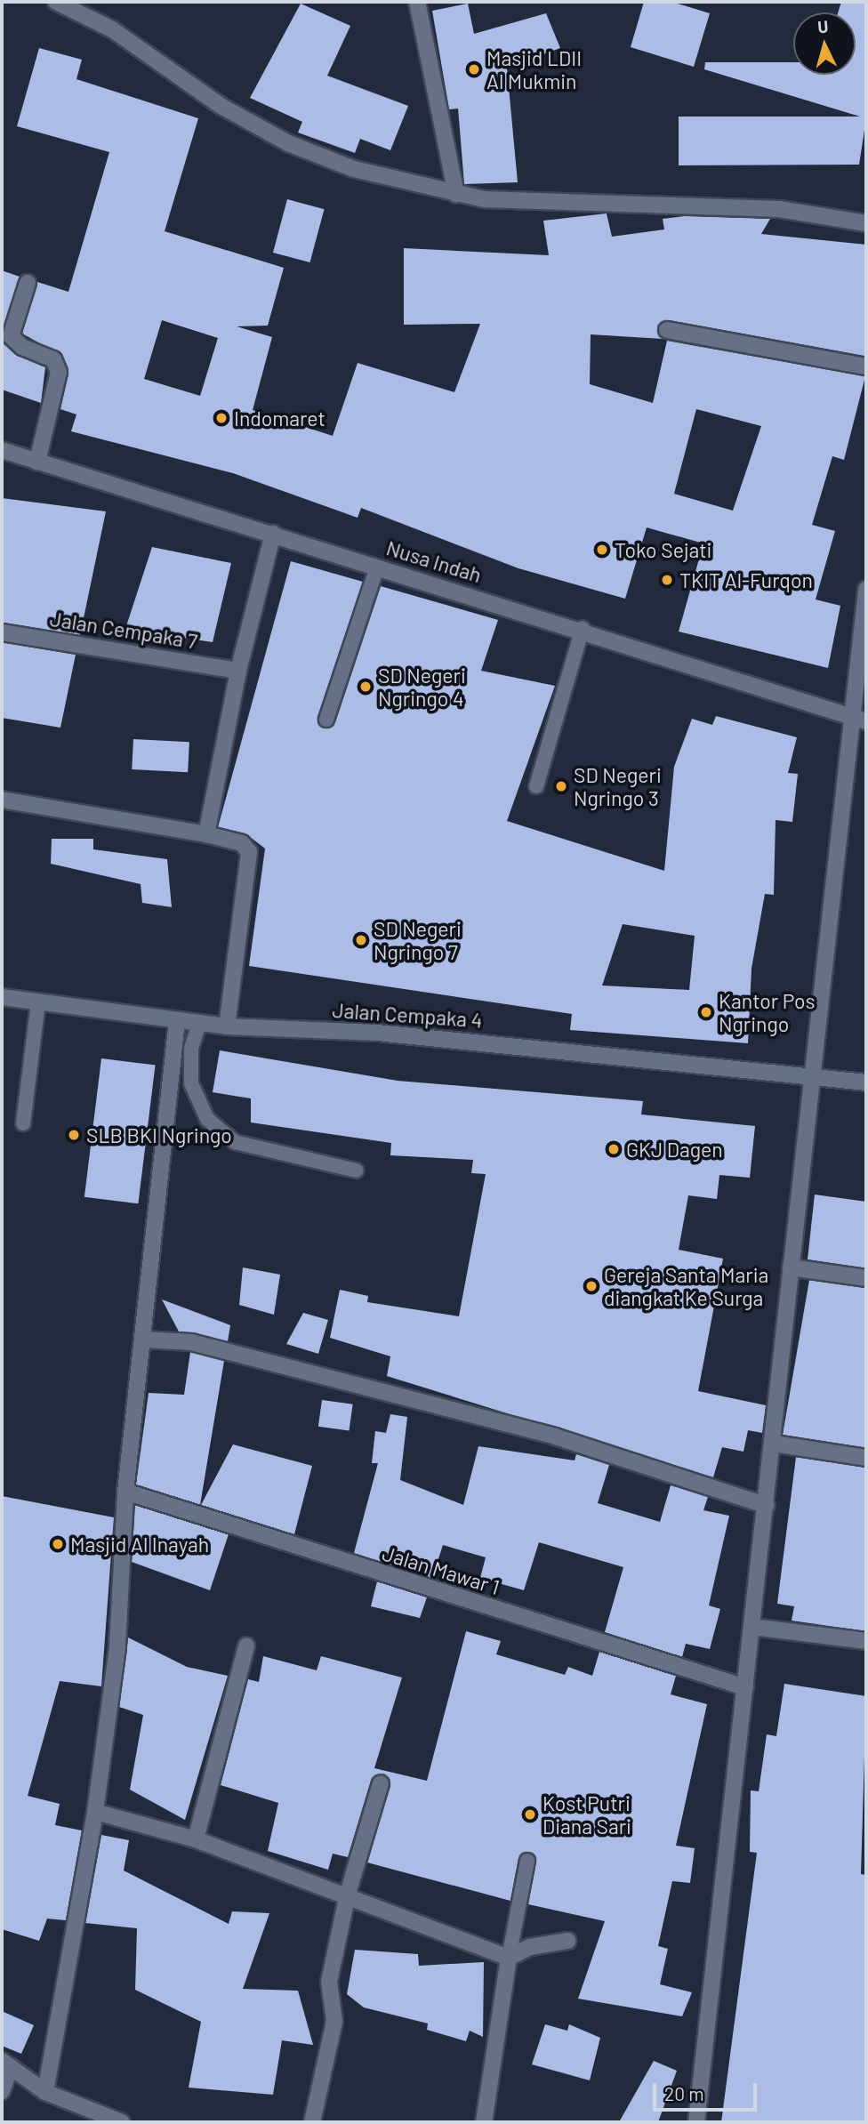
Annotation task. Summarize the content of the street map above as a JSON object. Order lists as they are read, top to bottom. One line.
{"streets":{"street":["Nusa Indah","Jalan Cempaka 7","Jalan Cempaka 4","Jalan Mawar 1"]},"places":["Masjid LDII Al Mukmin","Indomaret","Toko Sejati","TKIT Al-Furqon","SD Negeri Ngringo 4","SD Negeri Ngringo 3","SD Negeri Ngringo 7","Kantor Pos Ngringo","SLB BKI Ngringo","GKJ Dagen","Gereja Santa Maria diangkat Ke Surga","Masjid Al Inayah","Kost Putri Diana Sari"],"scale_bar":"20 m","north":"top"}
